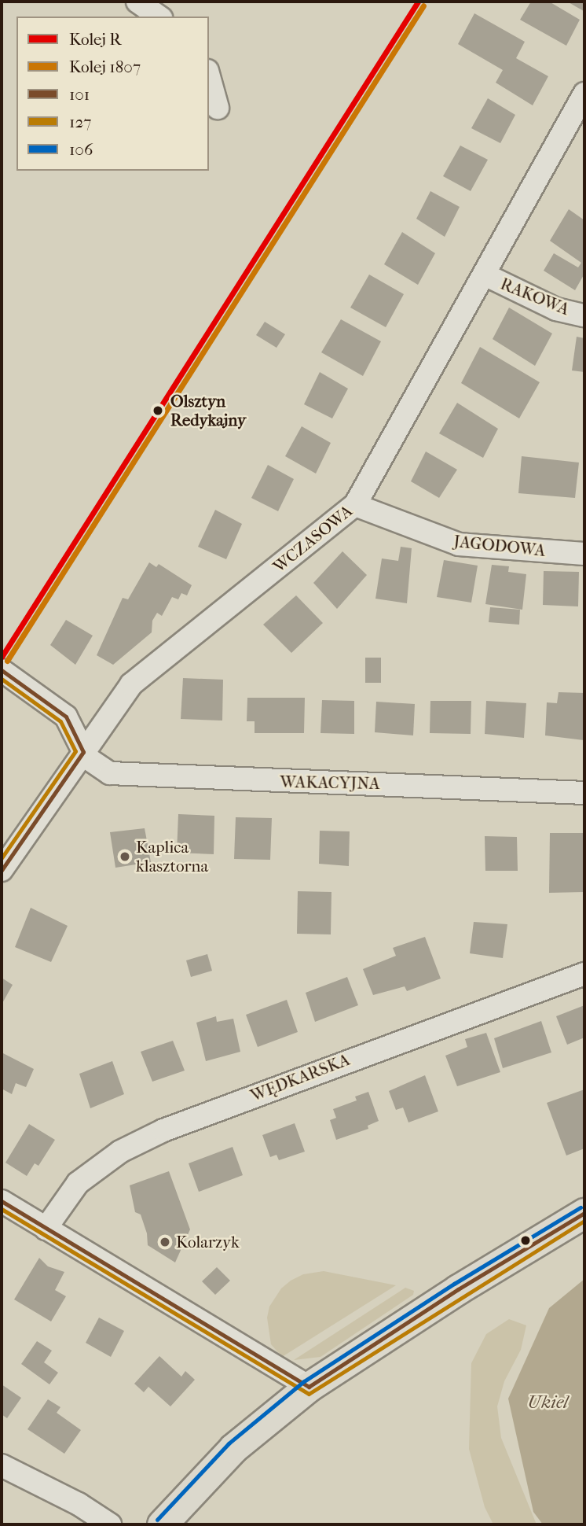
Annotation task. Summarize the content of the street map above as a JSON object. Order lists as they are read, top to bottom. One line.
{"streets":{"street":["RAKOWA","WCZASOWA","JAGODOWA","WAKACYJNA","WĘDKARSKA"]},"crossings":[["RAKOWA","WCZASOWA"],["WCZASOWA","JAGODOWA"],["WCZASOWA","WAKACYJNA"]],"water":["Ukiel"],"places":["Olsztyn Redykajny","Kaplica klasztorna","Kolarzyk"],"lines":["rail line R","rail line 1807","transit line 101","transit line 127","transit line 106"],"legend":["Kolej R","Kolej 1807","101","127","106"]}
